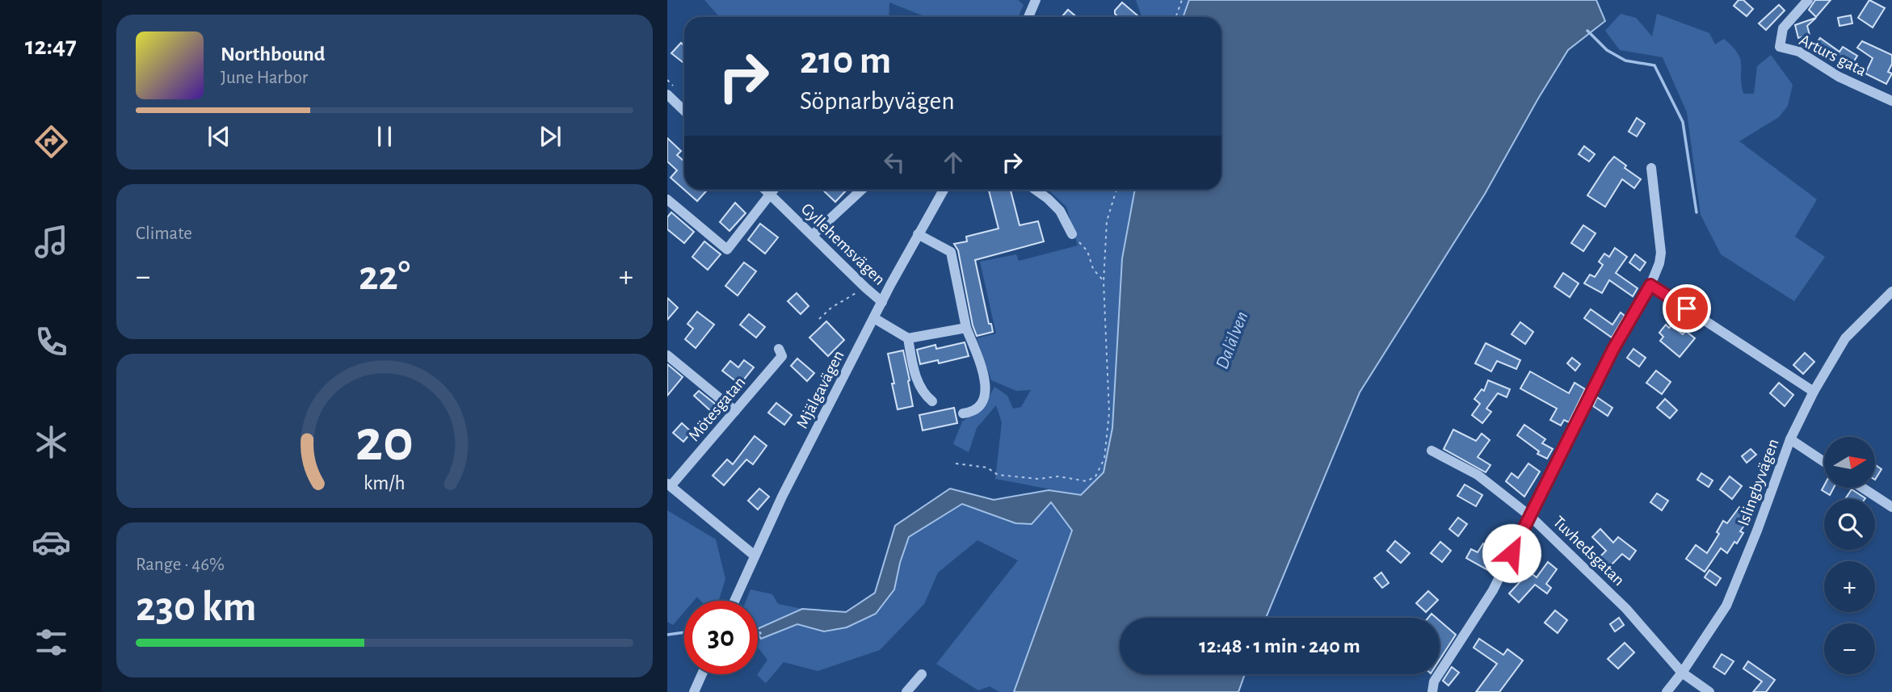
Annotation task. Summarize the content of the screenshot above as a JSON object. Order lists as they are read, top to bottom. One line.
{"streets":{"street":["Arturs gata","Gyllehemsvägen","Mjälgavägen","Mötesgatan","Islingbyvägen","Tuvhedsgatan"]},"crossings":[["Gyllehemsvägen","Mjälgavägen"],["Islingbyvägen","Tuvhedsgatan"]],"water":["Dalälven"],"north":"right","page":{"tabs":"12:47","turn":["210 m","Söpnarbyvägen"],"song":["Northbound","June Harbor"],"tile":["Climate",["Range · 46%","230 km"]],"heat":["−","22°","+"],"map_buttons":["+","−"],"limit":"30","trip":"12:48 · 1 min · 240 m","gauge":["20","km/h"]}}
